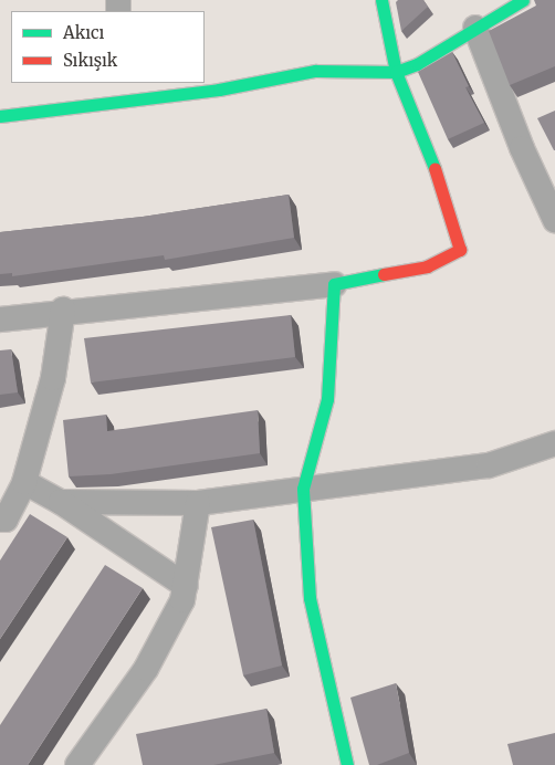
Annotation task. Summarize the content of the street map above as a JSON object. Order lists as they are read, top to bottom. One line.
{"legend":["Akıcı","Sıkışık"]}
